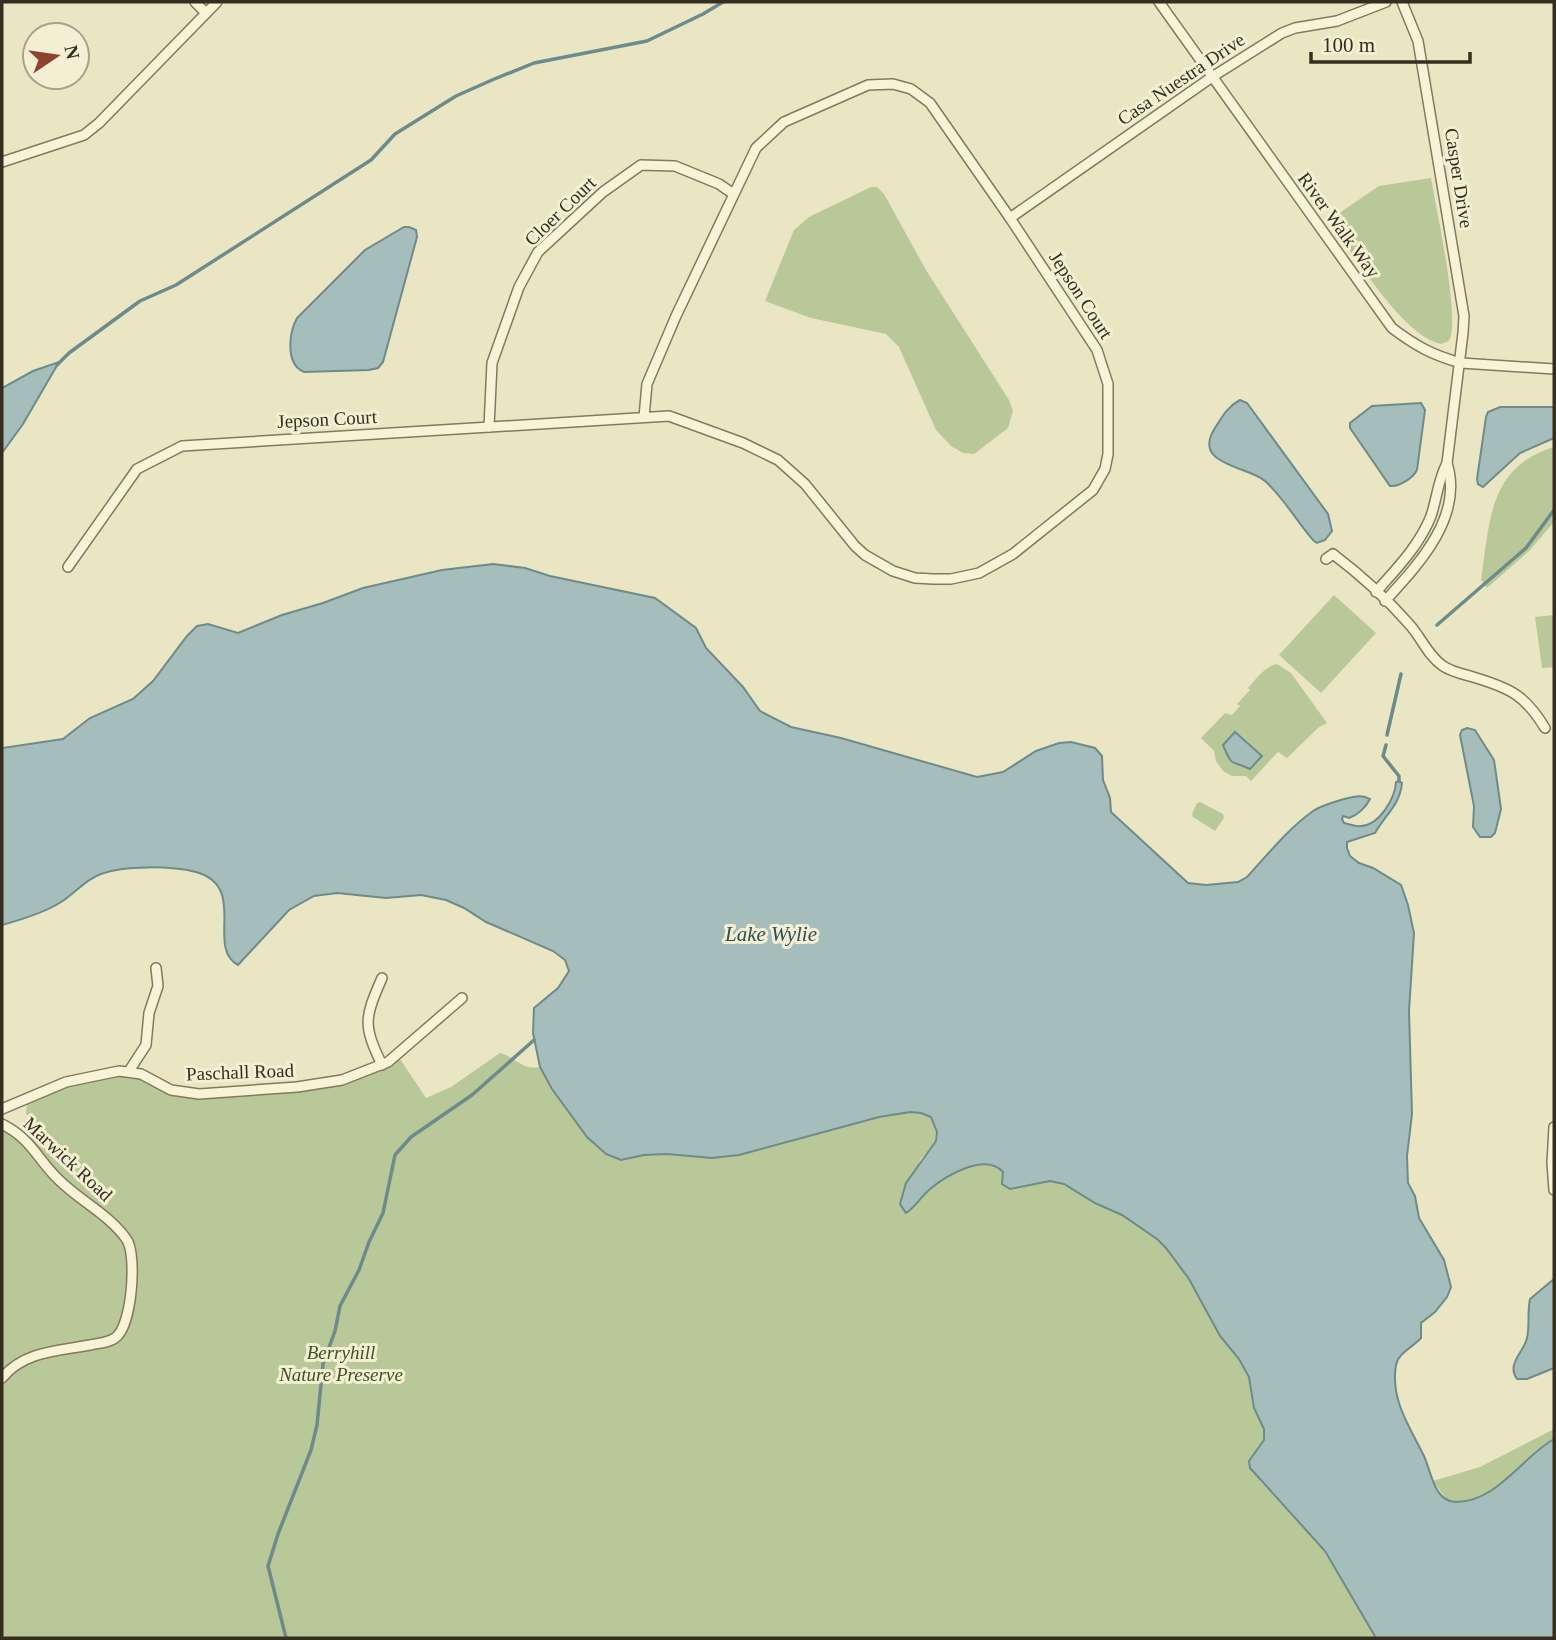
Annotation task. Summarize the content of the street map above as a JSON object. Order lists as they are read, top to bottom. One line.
{"streets":{"street":["Casa Nuestra Drive","Casper Drive","Cloer Court","River Walk Way","Jepson Court","Paschall Road","Marwick Road"]},"crossings":[["Casa Nuestra Drive","River Walk Way"],["Casa Nuestra Drive","Jepson Court"],["Casper Drive","River Walk Way"],["Cloer Court","Jepson Court"]],"water":["Lake Wylie"],"parks":["Berryhill Nature Preserve"],"scale_bar":"100 m","north":"right"}
